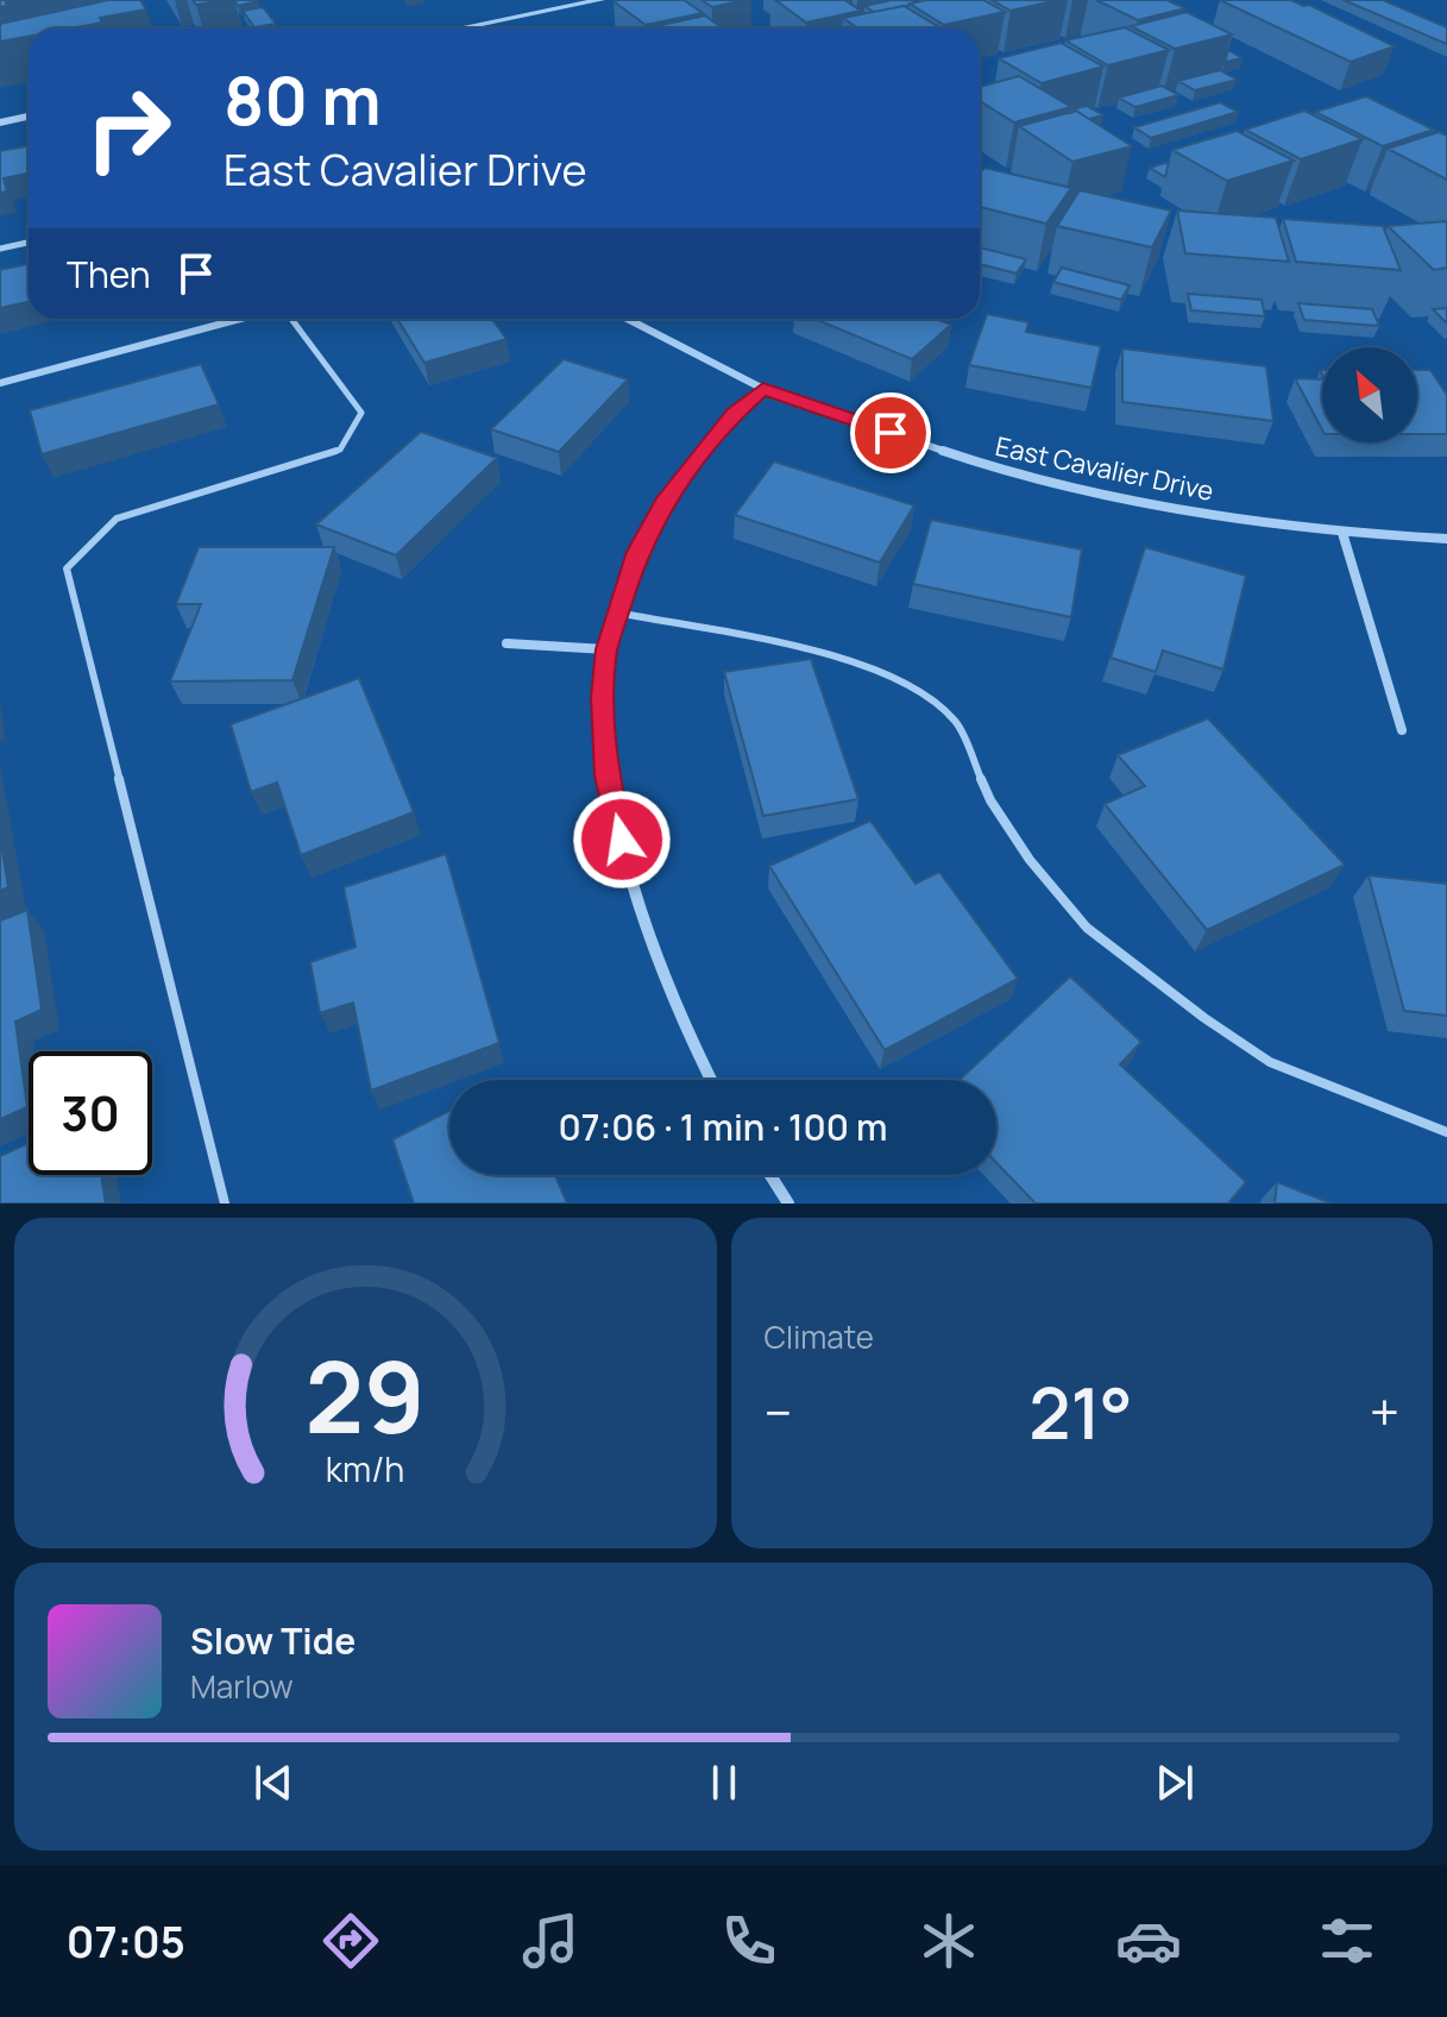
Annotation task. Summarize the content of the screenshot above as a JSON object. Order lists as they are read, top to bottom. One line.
{"streets":{"street":["East Cavalier Drive"]},"north":"top left","page":{"turn":["80 m","East Cavalier Drive"],"then":"Then","limit":"30","trip":"07:06 · 1 min · 100 m","tile":"Climate","heat":["−","21°","+"],"song":["Slow Tide","Marlow"],"tabs":"07:05","gauge":["29","km/h"]}}
